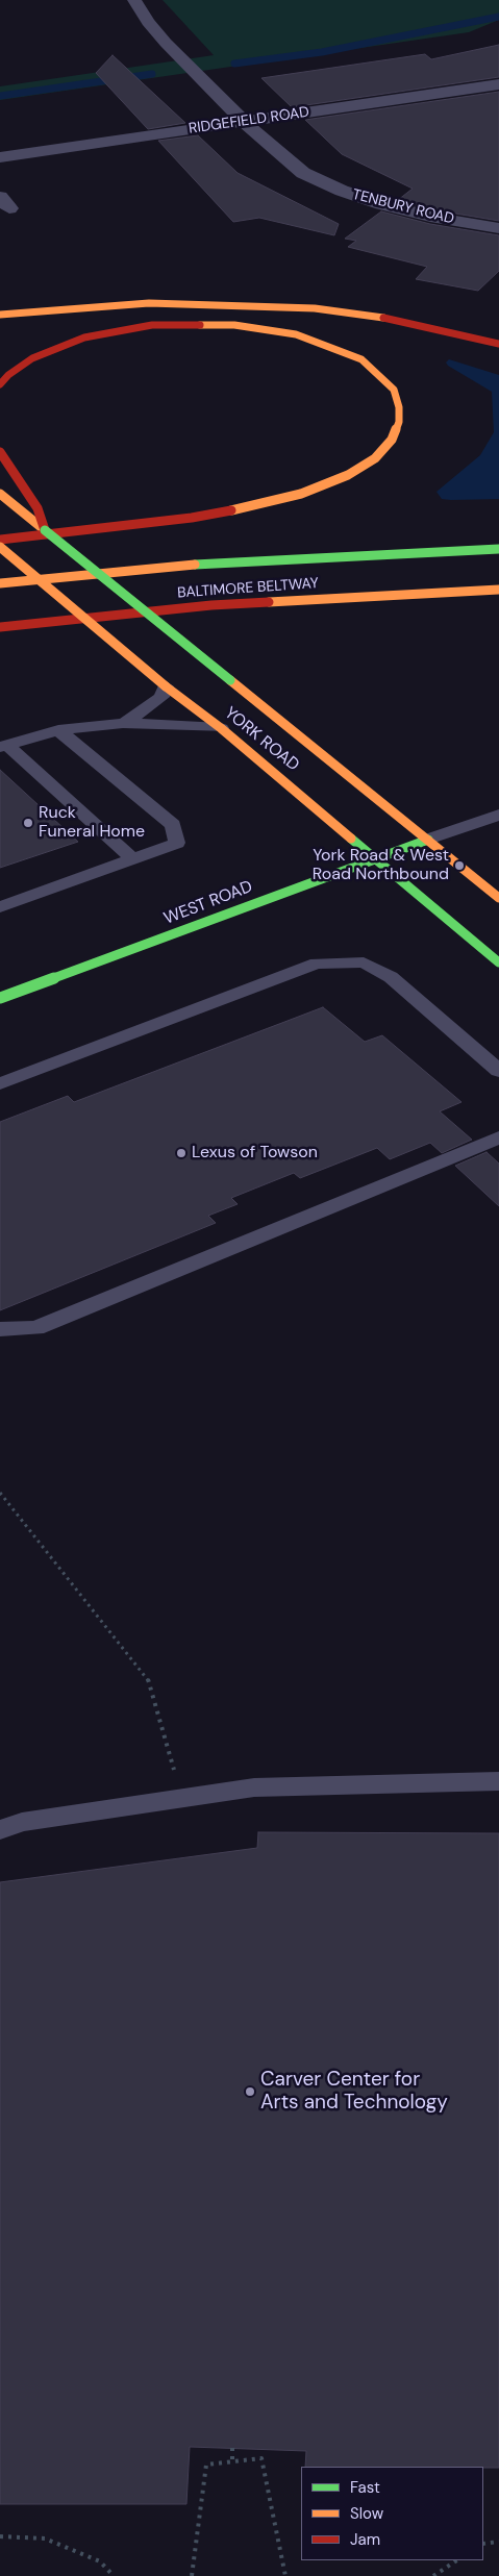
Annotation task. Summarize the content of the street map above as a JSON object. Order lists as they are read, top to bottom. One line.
{"streets":{"main road":["BALTIMORE BELTWAY","YORK ROAD","WEST ROAD"],"street":["RIDGEFIELD ROAD","TENBURY ROAD"]},"crossings":[["RIDGEFIELD ROAD","TENBURY ROAD"],["YORK ROAD","WEST ROAD"]],"places":["Ruck Funeral Home","York Road & West Road Northbound","Lexus of Towson","Carver Center for Arts and Technology"],"legend":["Fast","Slow","Jam"]}
